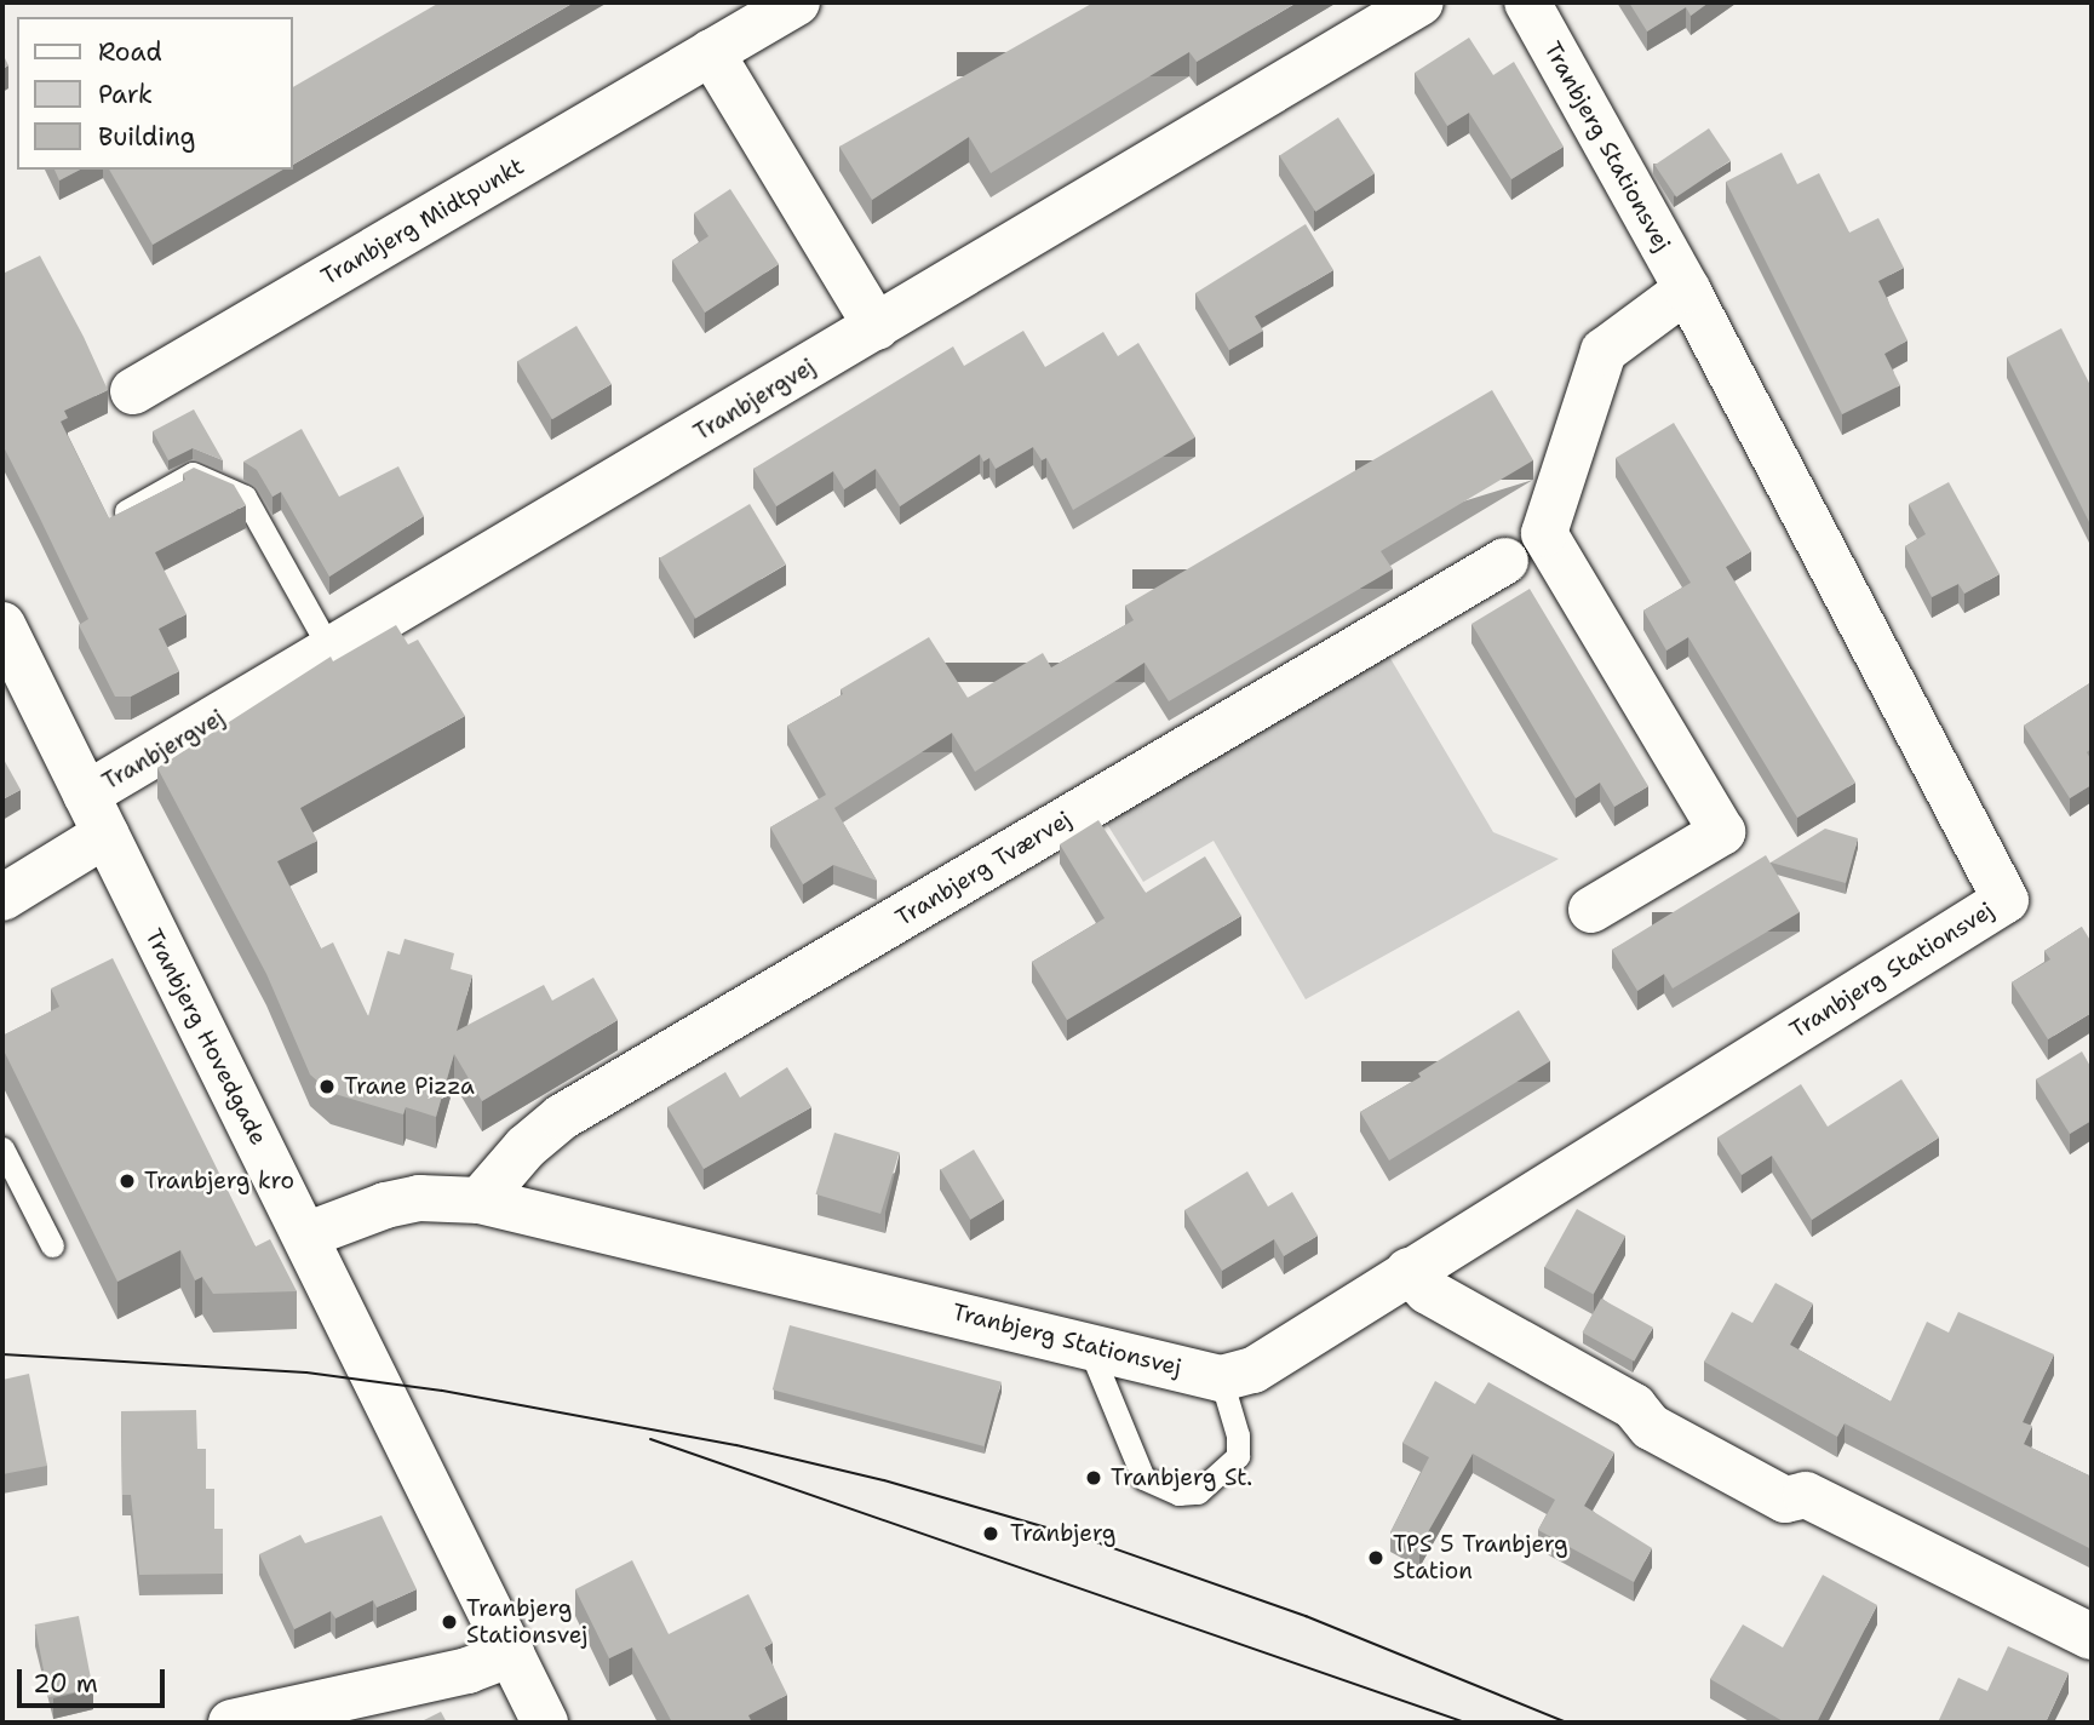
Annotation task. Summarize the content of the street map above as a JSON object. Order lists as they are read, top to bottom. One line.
{"streets":{"street":["Tranbjerg Stationsvej","Tranbjerg Midtpunkt","Tranbjergvej","Tranbjerg Tværvej","Tranbjerg Hovedgade"]},"crossings":[["Tranbjerg Stationsvej","Tranbjerg Tværvej"],["Tranbjerg Stationsvej","Tranbjerg Hovedgade"],["Tranbjergvej","Tranbjerg Hovedgade"]],"places":["Trane Pizza","Tranbjerg kro","Tranbjerg St.","Tranbjerg","TPS 5 Tranbjerg Station","Tranbjerg Stationsvej"],"legend":["Road","Park","Building"],"scale_bar":"20 m"}
